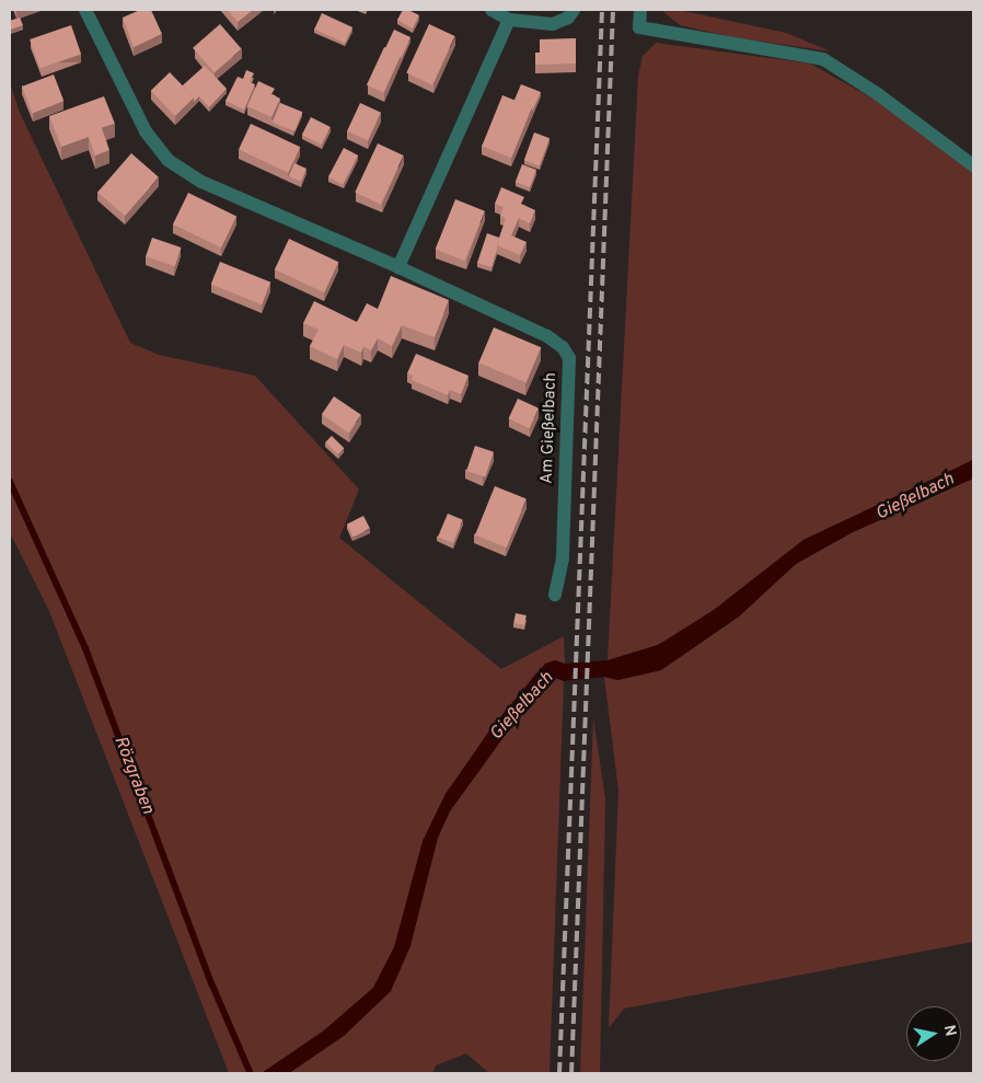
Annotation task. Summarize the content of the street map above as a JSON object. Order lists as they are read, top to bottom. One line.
{"streets":{"street":["Am Gießelbach"]},"water":["Gießelbach","Rözgraben"],"north":"right"}
